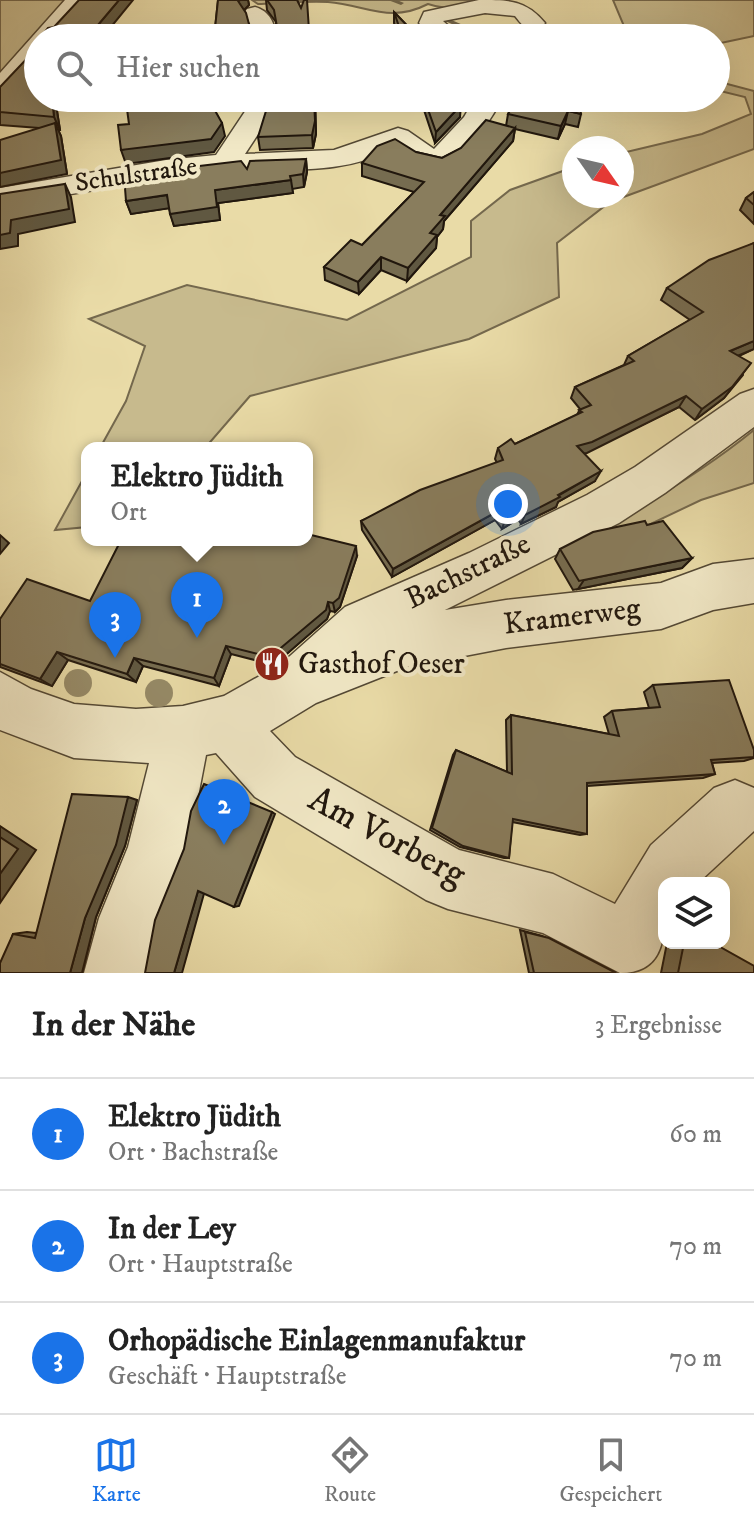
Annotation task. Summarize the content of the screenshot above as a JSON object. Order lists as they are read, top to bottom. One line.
{"streets":{"street":["Schulstraße","Bachstraße","Kramerweg","Am Vorberg"]},"crossings":[["Bachstraße","Kramerweg"],["Bachstraße","Am Vorberg"]],"places":{"restaurant":["Gasthof Oeser"]},"north":"bottom right","page":{"search":"Hier suchen","popup":["Elektro Jüdith","Ort"],"pins":["1","3","2"],"heading":["In der Nähe","3 Ergebnisse"],"list":[{"mark":"1","name":"Elektro Jüdith","note":"Ort · Bachstraße","value":"60 m"},{"mark":"2","name":"In der Ley","note":"Ort · Hauptstraße","value":"70 m"},{"mark":"3","name":"Orhopädische Einlagenmanufaktur","note":"Geschäft · Hauptstraße","value":"70 m"}],"nav":["Karte","Route","Gespeichert"]}}
